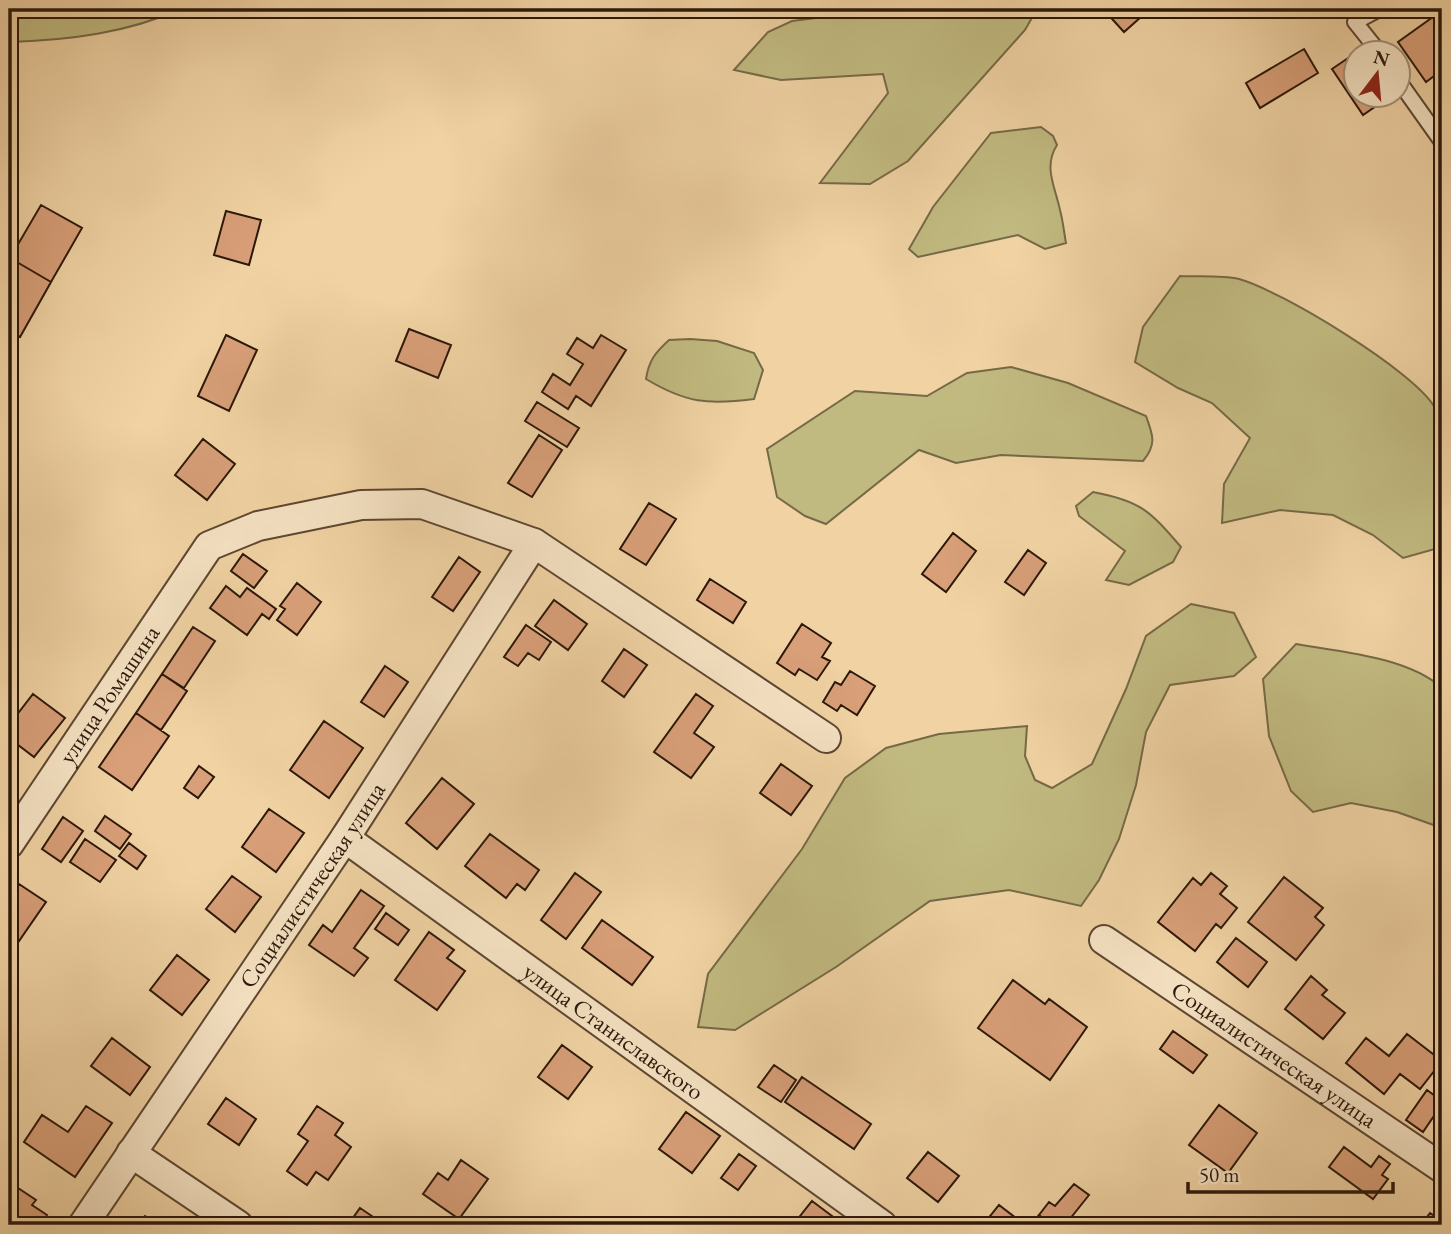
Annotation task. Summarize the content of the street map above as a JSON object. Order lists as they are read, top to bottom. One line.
{"streets":{"street":["улица Ромашина","Социалистическая улица","улица Станиславского"]},"crossings":[["улица Ромашина","Социалистическая улица"],["Социалистическая улица","улица Станиславского"]],"scale_bar":"50 m","north":"top"}
